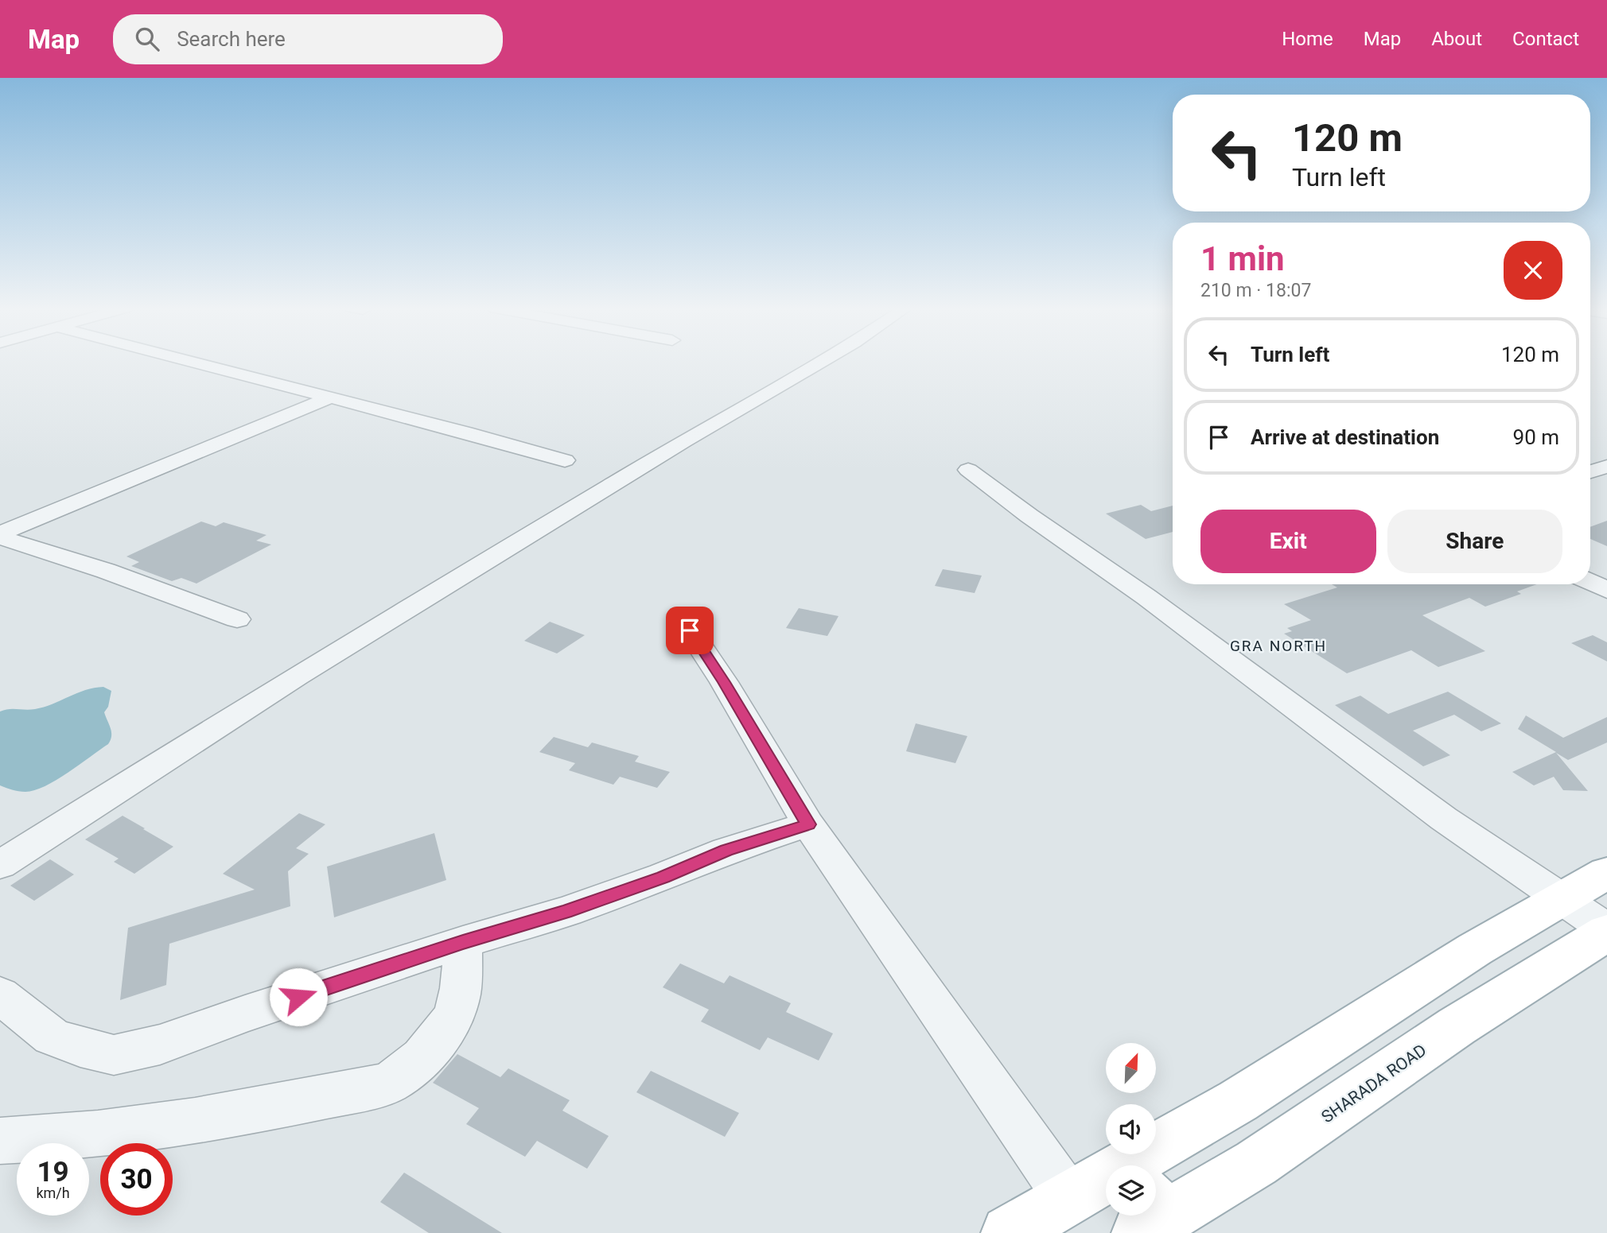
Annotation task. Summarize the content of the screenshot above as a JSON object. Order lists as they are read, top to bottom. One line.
{"streets":{"main road":["SHARADA ROAD"]},"districts":["GRA NORTH"],"north":"top right","page":{"header":"Map","search":"Search here","nav":["Home","Map","About","Contact"],"turn":["120 m","Turn left"],"heading":["1 min","210 m · 18:07"],"list":[{"name":"Turn left","value":"120 m"},{"name":"Arrive at destination","value":"90 m"}],"buttons":["Exit","Share"],"speed":"19 km/h","limit":"30"}}
